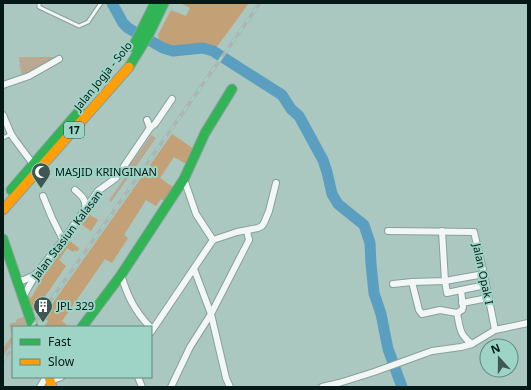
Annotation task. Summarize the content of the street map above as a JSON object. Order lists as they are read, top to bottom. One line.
{"streets":{"main road":["Jalan Jogja - Solo","17"],"street":["Jalan Stasiun Kalasan","Jalan Opak I"]},"places":{"mosque":["MASJID KRINGINAN"],"building":["JPL 329"]},"legend":["Fast","Slow"],"north":"top"}
